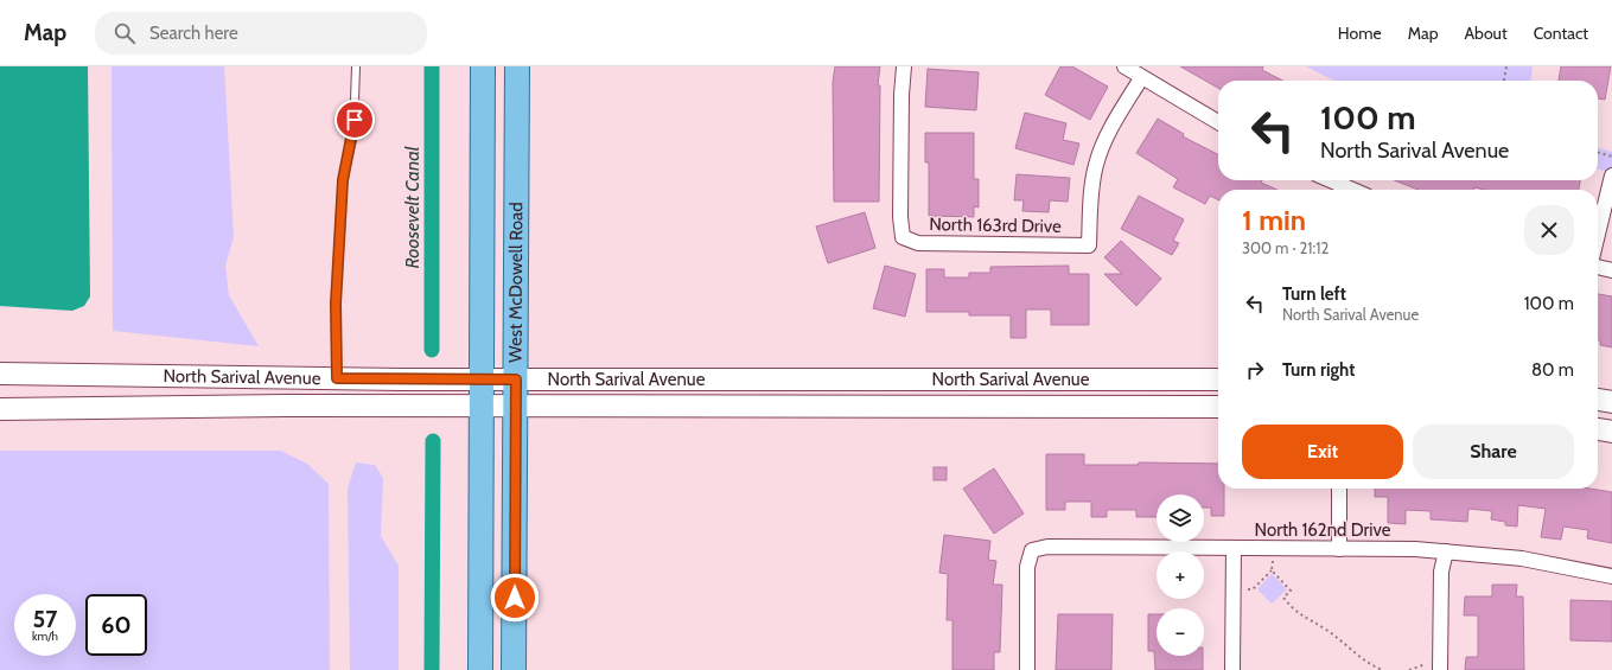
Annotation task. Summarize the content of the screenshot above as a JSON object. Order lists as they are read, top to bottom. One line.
{"streets":{"main road":["West McDowell Road","North Sarival Avenue"],"street":["North 163rd Drive","North 162nd Drive"]},"crossings":[["West McDowell Road","North Sarival Avenue"]],"water":["Roosevelt Canal"],"page":{"header":"Map","search":"Search here","nav":["Home","Map","About","Contact"],"turn":["100 m","North Sarival Avenue"],"heading":["1 min","300 m · 21:12"],"list":[{"name":"Turn left","note":"North Sarival Avenue","value":"100 m"},{"name":"Turn right","value":"80 m"}],"buttons":["Exit","Share"],"map_buttons":["+","−"],"speed":"57 km/h","limit":"60"}}
